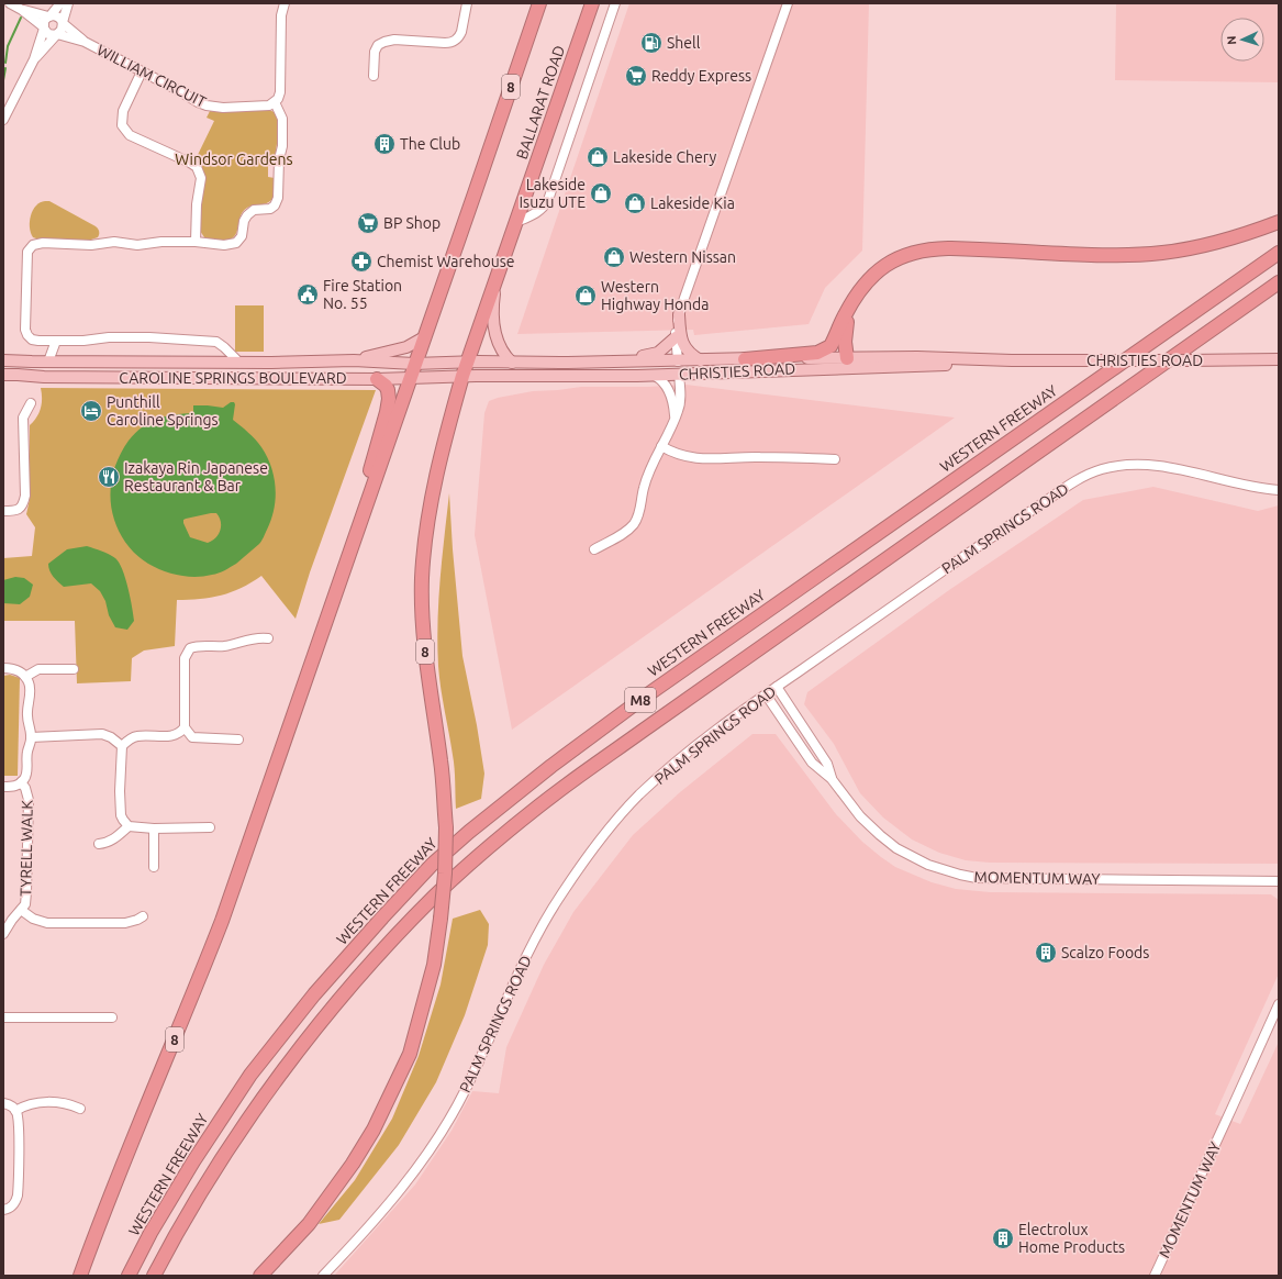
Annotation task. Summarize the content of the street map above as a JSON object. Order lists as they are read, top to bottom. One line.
{"streets":{"highway":["8","BALLARAT ROAD","WESTERN FREEWAY","M8"],"main road":["CHRISTIES ROAD","CAROLINE SPRINGS BOULEVARD"],"street":["WILLIAM CIRCUIT","PALM SPRINGS ROAD","TYRELL WALK","MOMENTUM WAY"]},"crossings":[["8","BALLARAT ROAD"],["8","CHRISTIES ROAD"],["8","CAROLINE SPRINGS BOULEVARD"],["BALLARAT ROAD","CHRISTIES ROAD"],["BALLARAT ROAD","CAROLINE SPRINGS BOULEVARD"],["CHRISTIES ROAD","CAROLINE SPRINGS BOULEVARD"],["PALM SPRINGS ROAD","MOMENTUM WAY"]],"parks":["Windsor Gardens"],"places":{"fuel station":["Shell"],"supermarket":["Reddy Express","BP Shop"],"building":["The Club","Scalzo Foods","Electrolux Home Products"],"shop":["Lakeside Chery","Lakeside Isuzu UTE","Lakeside Kia","Western Nissan","Western Highway Honda"],"pharmacy":["Chemist Warehouse"],"public building":["Fire Station No. 55"],"hotel":["Punthill Caroline Springs"],"restaurant":["Izakaya Rin Japanese Restaurant & Bar"]},"north":"left"}
